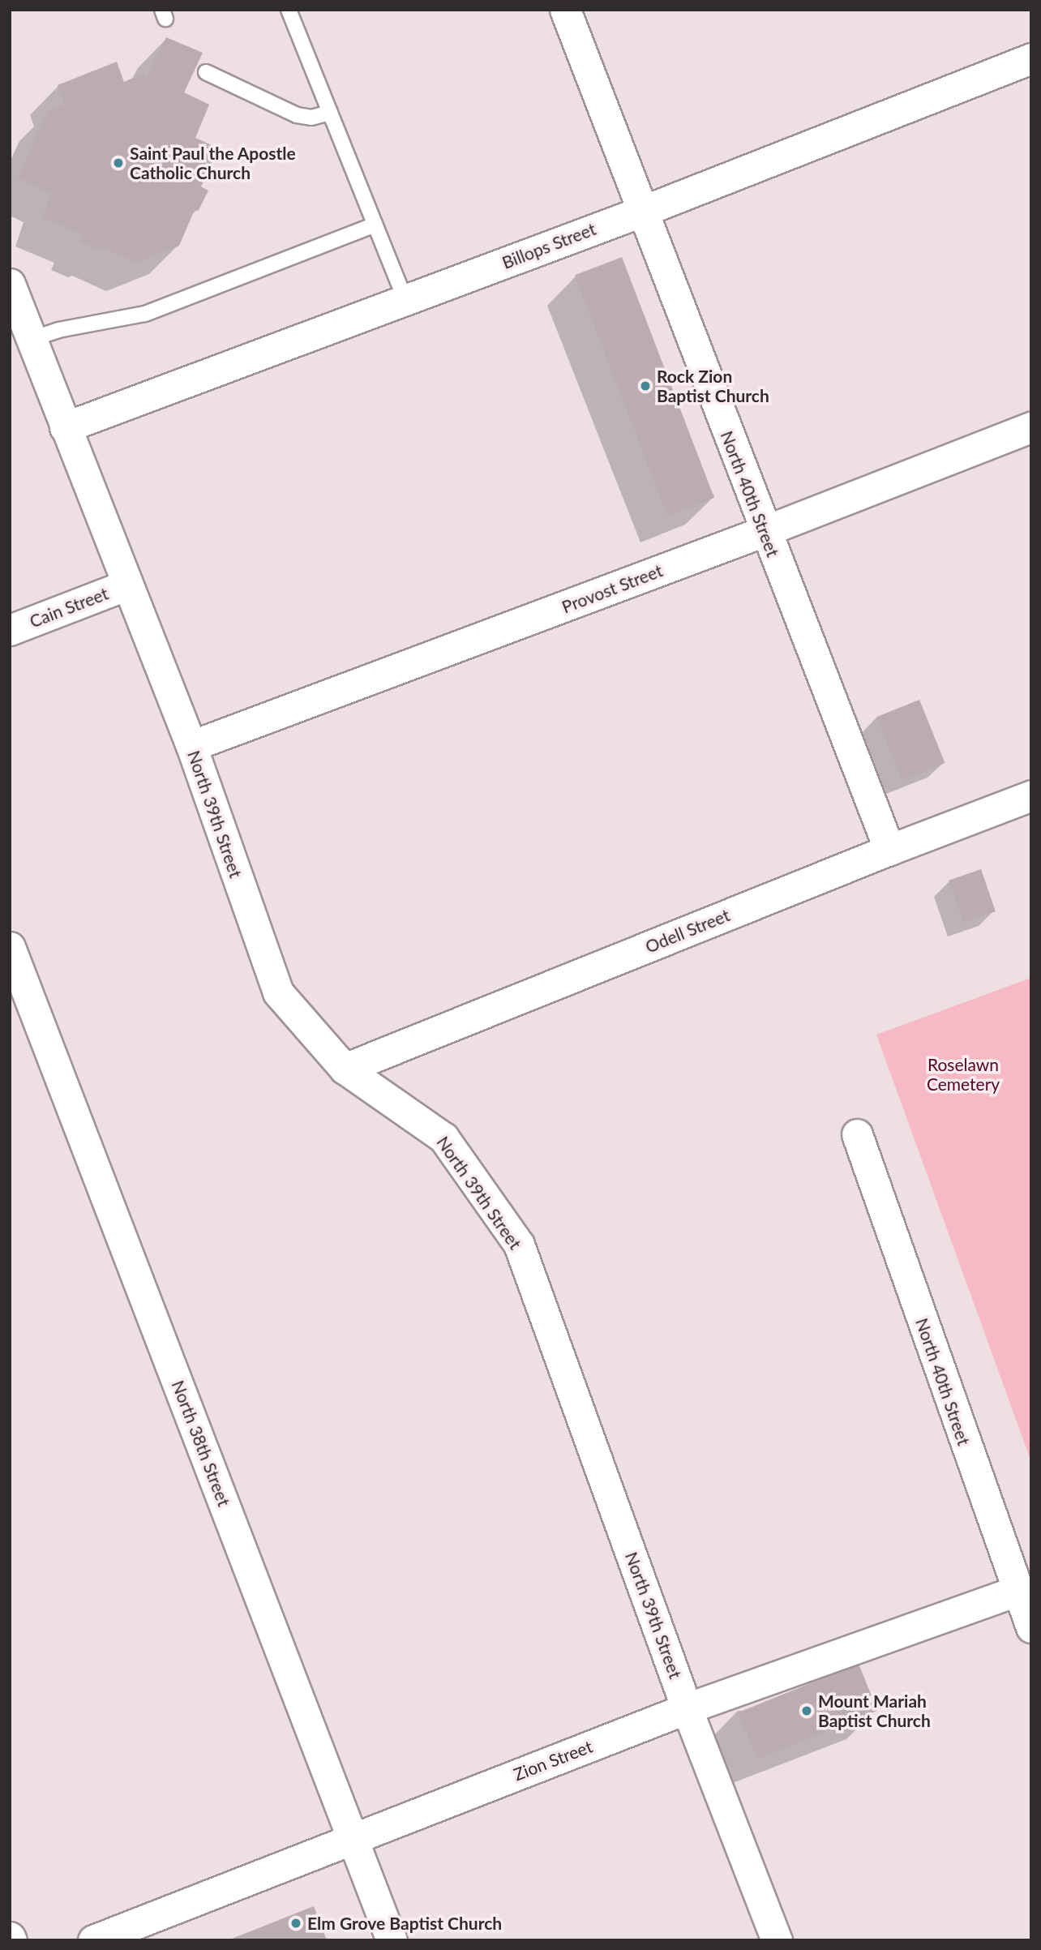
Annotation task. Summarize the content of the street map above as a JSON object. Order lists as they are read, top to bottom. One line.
{"streets":{"street":["Billops Street","North 40th Street","Provost Street","Cain Street","North 39th Street","Odell Street","North 38th Street","Zion Street"]},"crossings":[["Billops Street","North 40th Street"],["Billops Street","North 39th Street"],["North 40th Street","Provost Street"],["North 40th Street","Odell Street"],["North 40th Street","Zion Street"],["Provost Street","North 39th Street"],["Cain Street","North 39th Street"],["North 39th Street","Odell Street"],["North 39th Street","Zion Street"],["North 38th Street","Zion Street"]],"parks":["Roselawn Cemetery"],"places":["Saint Paul the Apostle Catholic Church","Rock Zion Baptist Church","Mount Mariah Baptist Church","Elm Grove Baptist Church"]}
